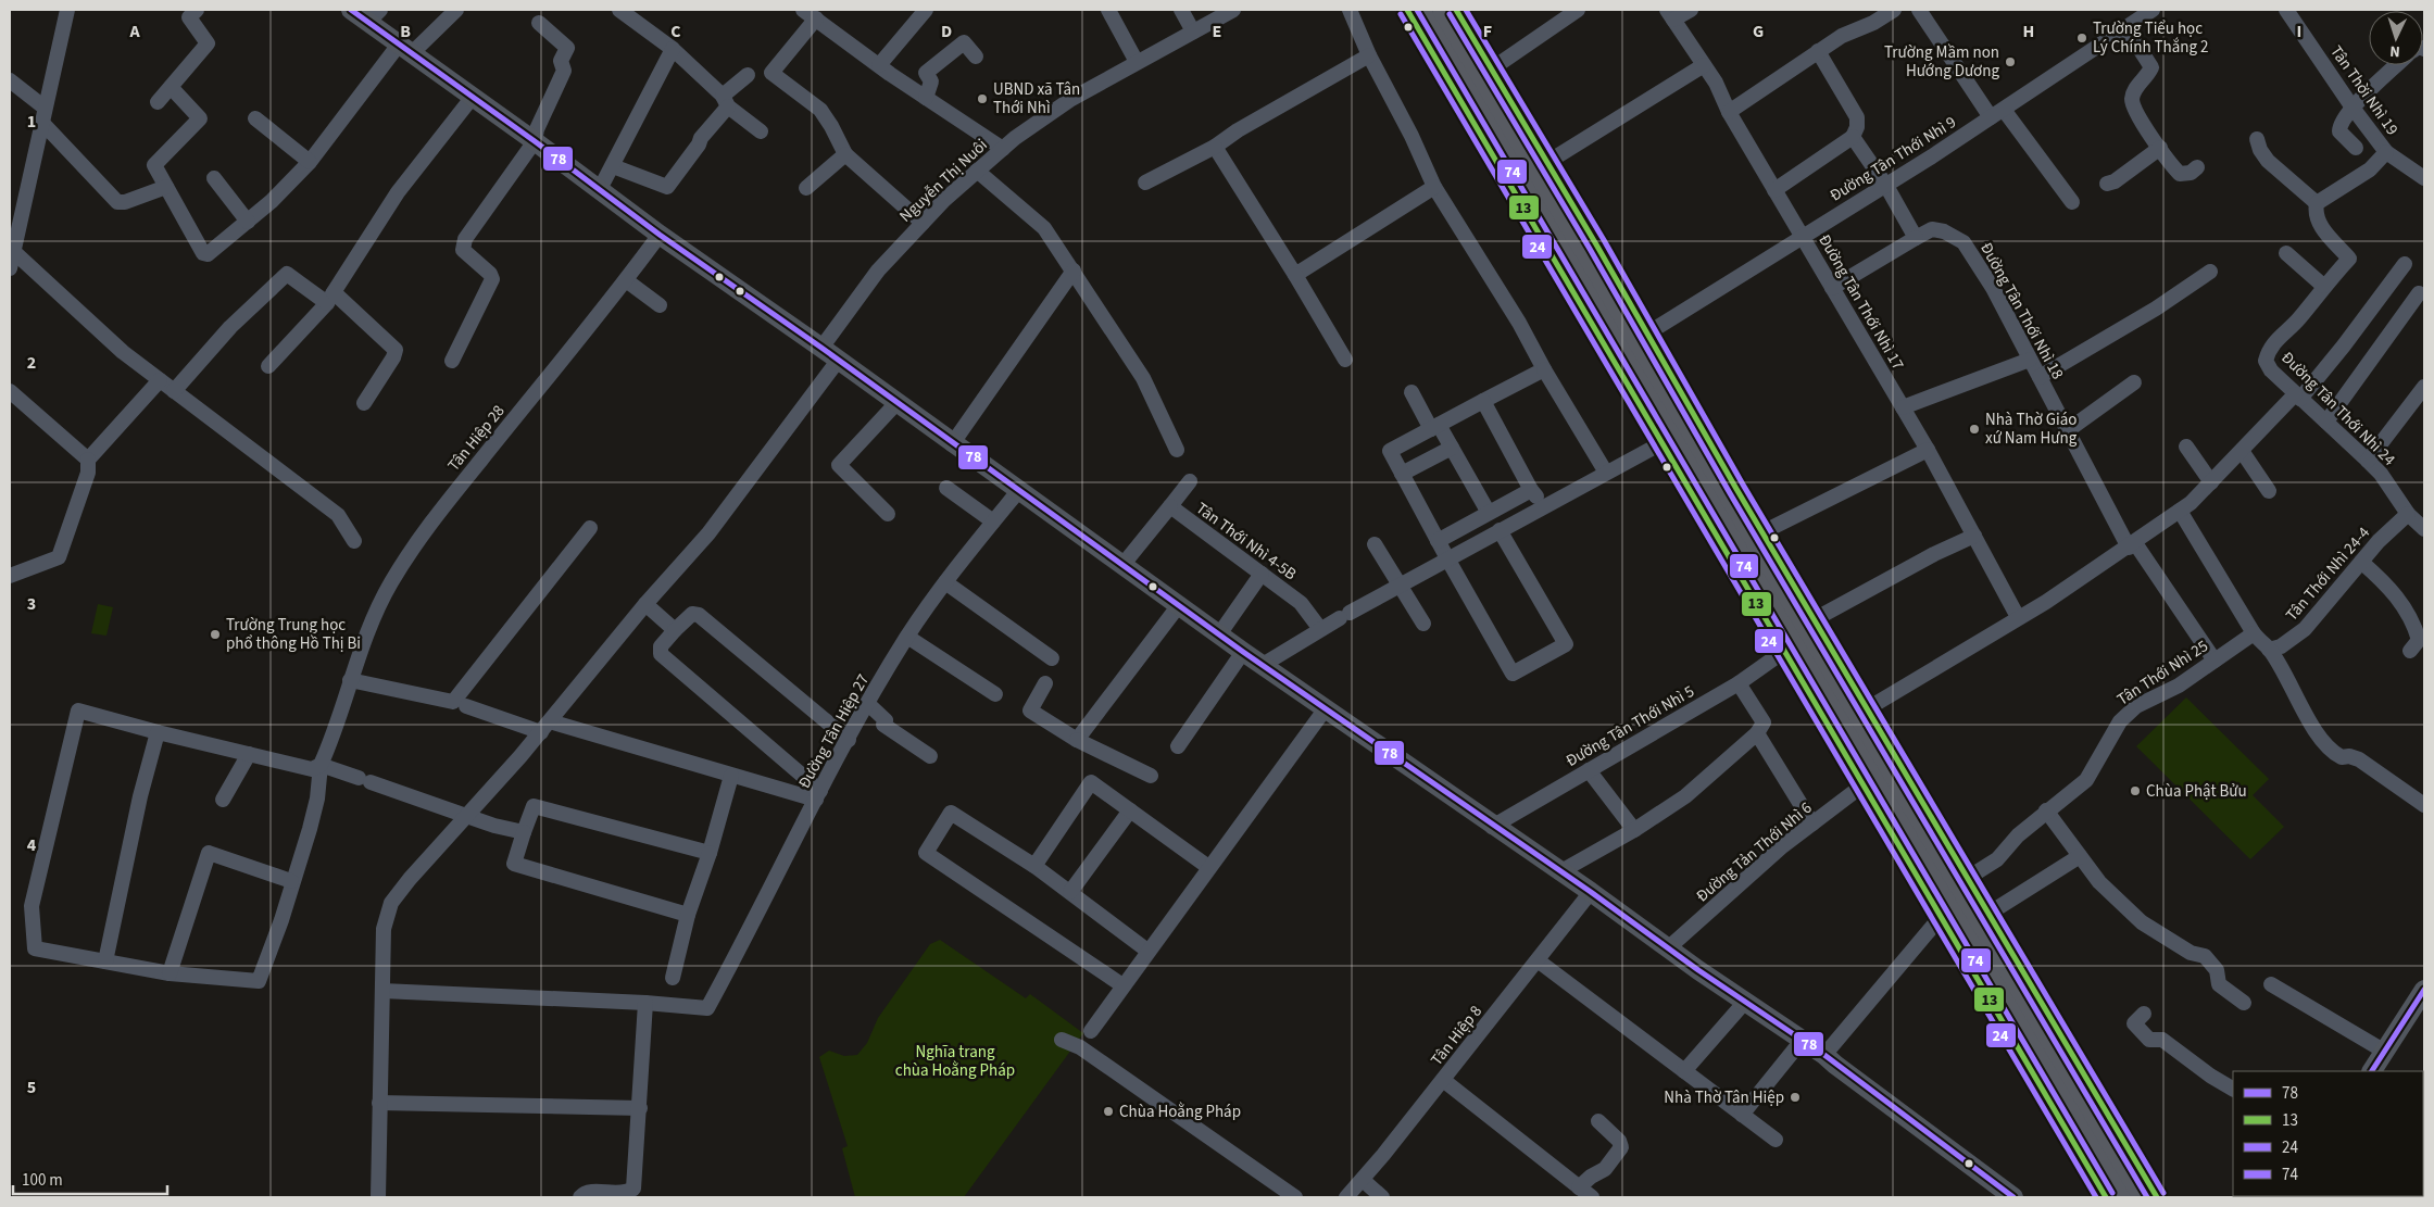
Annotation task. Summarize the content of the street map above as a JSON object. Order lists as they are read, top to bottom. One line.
{"streets":{"street":["Tân Thời Nhì 19","Đường Tân Thới Nhì 9","Nguyễn Thị Nuôi","Đường Tân Thới Nhì 17","Đường Tân Thới Nhì 18","Đường Tân Thới Nhì 24","Tân Hiệp 28","Tân Thới Nhì 4-5B","Tân Thới Nhì 24-4","Tân Thới Nhì 25","Đường Tân Thới Nhì 5","Đường Tân Hiệp 27","Đường Tản Thới Nhì 6","Tân Hiệp 8"]},"crossings":[["Đường Tân Thới Nhì 9","Đường Tân Thới Nhì 17"],["Đường Tân Thới Nhì 18","Tân Thới Nhì 25"],["Đường Tân Thới Nhì 24","Tân Thới Nhì 24-4"]],"parks":["Nghĩa trang chùa Hoằng Pháp"],"places":["Trường Tiểu học Lý Chính Thắng 2","Trường Mầm non Hướng Dương","UBND xã Tân Thới Nhì","Nhà Thờ Giáo xứ Nam Hưng","Trường Trung học phổ thông Hồ Thị Bi","Chùa Phật Bửu","Nhà Thờ Tân Hiệp","Chùa Hoằng Pháp"],"lines":["transit line 78","transit line 13","transit line 74","transit line 24"],"legend":["78","13","24","74"],"scale_bar":"100 m","north":"bottom","grid":{"columns":["A","B","C","D","E","F","G","H","I"],"rows":["1","2","3","4","5"]}}
